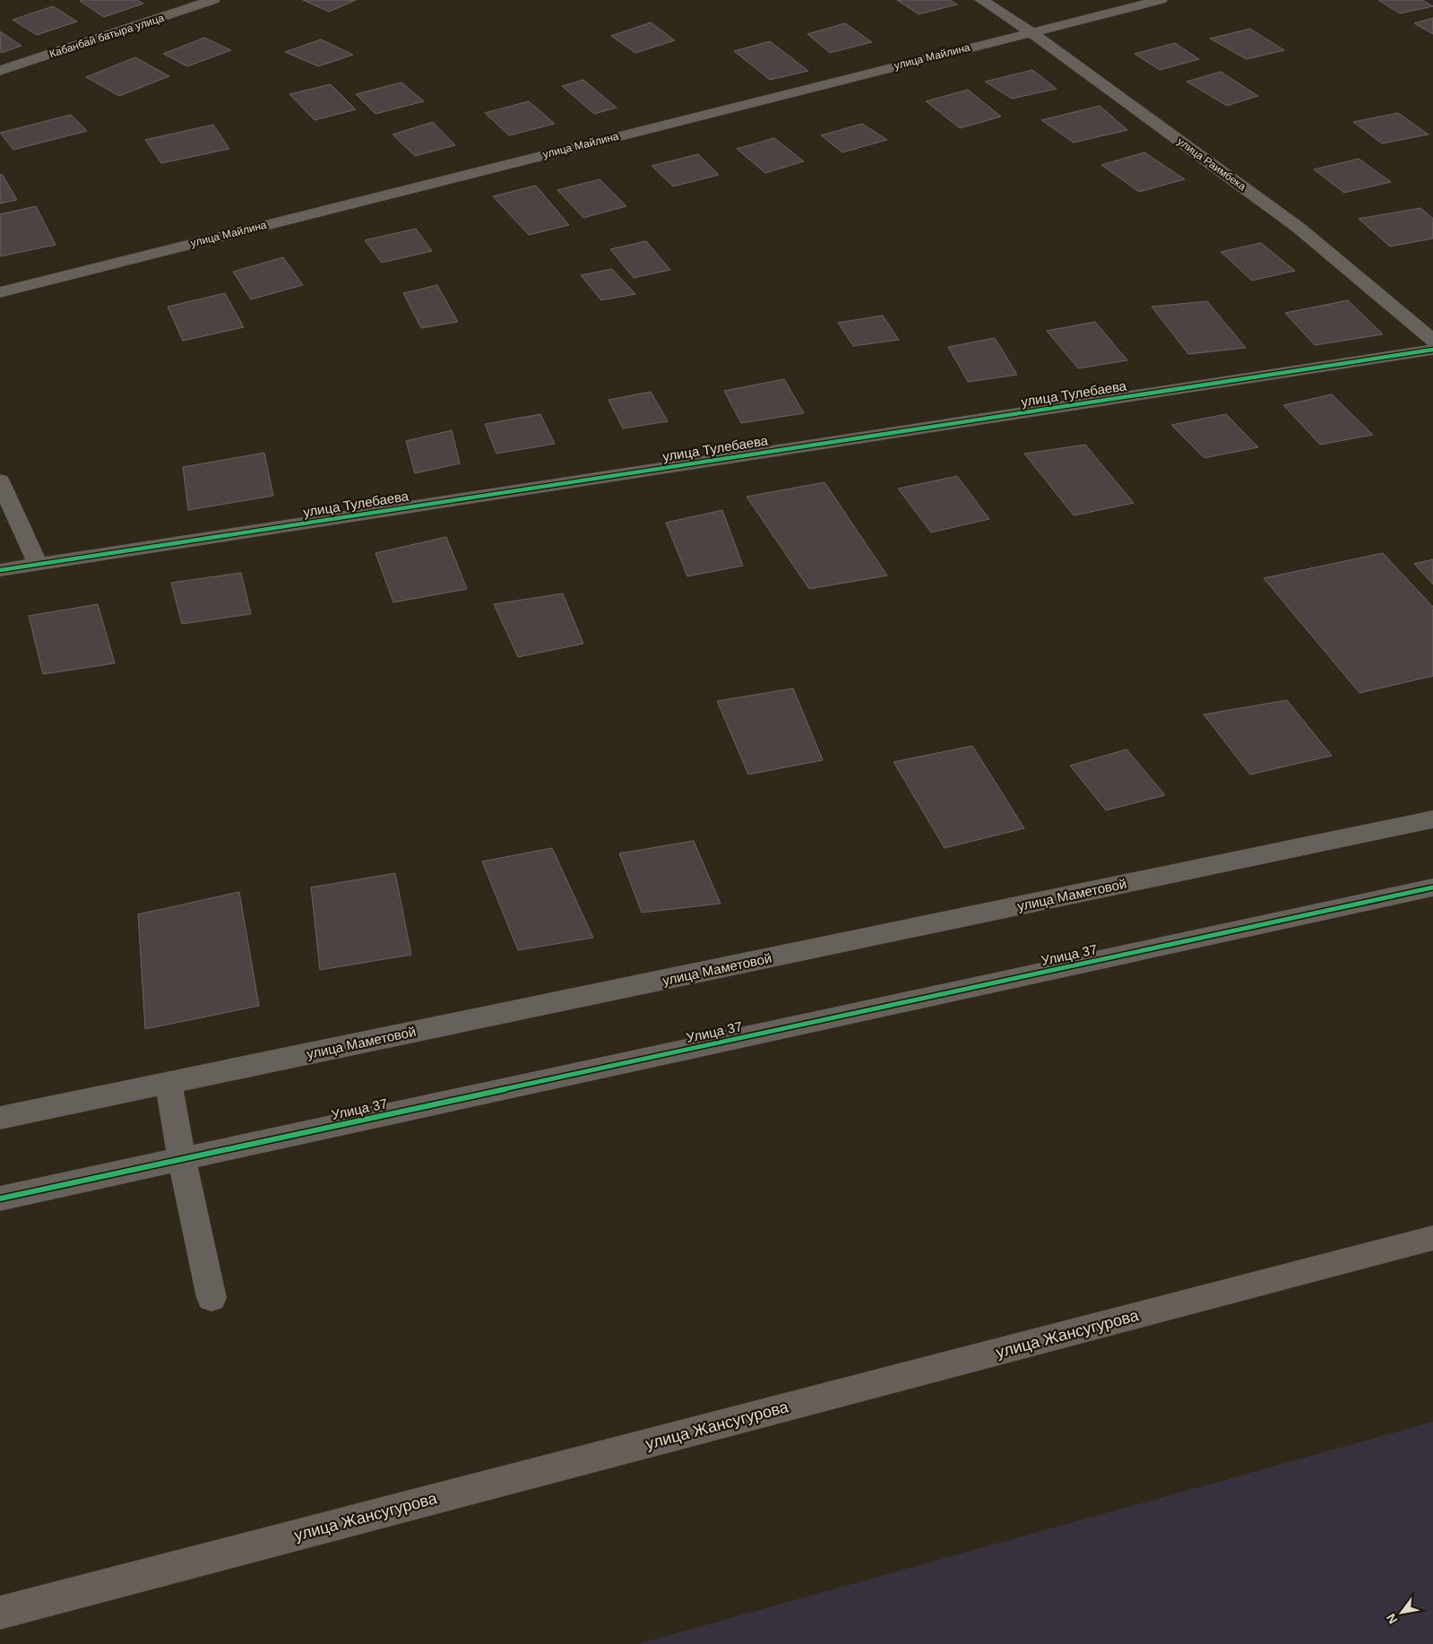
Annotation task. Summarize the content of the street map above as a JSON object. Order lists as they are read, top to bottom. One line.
{"streets":{"main road":["улица Жансугурова"],"street":["Кабанбай батыра улица","улица Майлина","улица Раимбека","улица Тулебаева","улица Маметовой","Улица 37"]},"crossings":[["улица Майлина","улица Раимбека"]],"north":"bottom left"}
